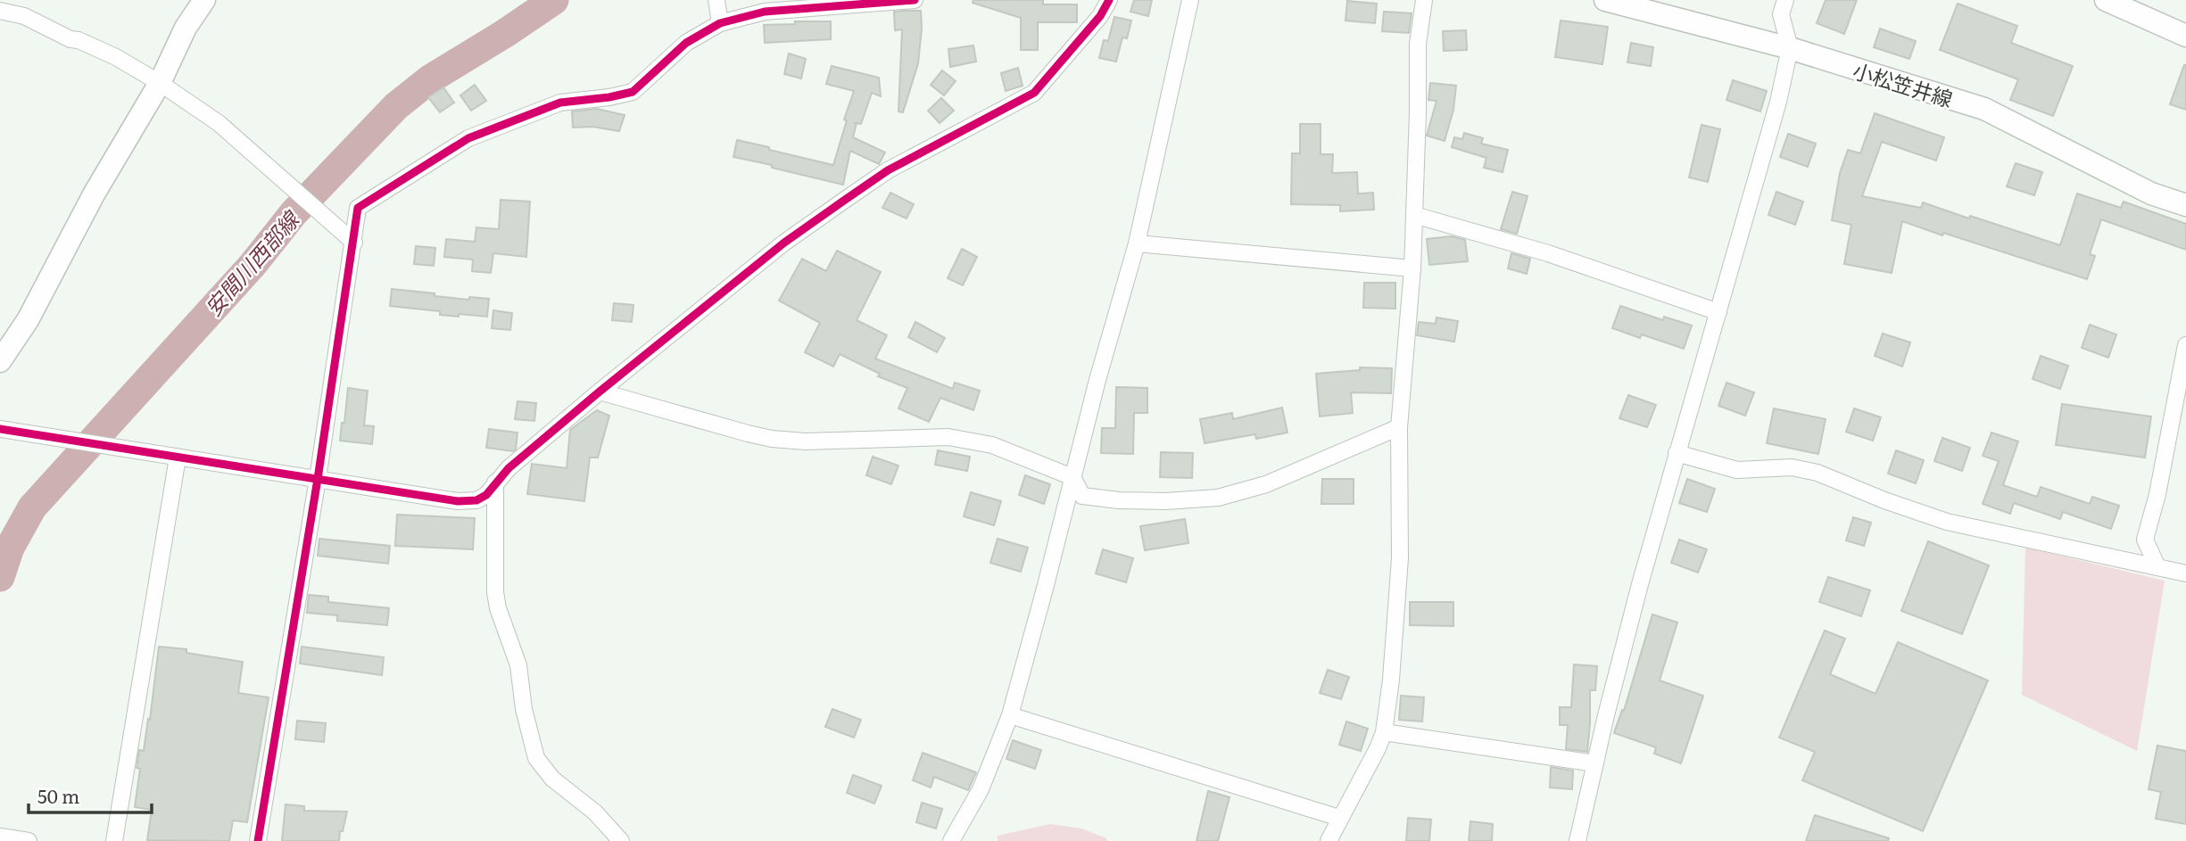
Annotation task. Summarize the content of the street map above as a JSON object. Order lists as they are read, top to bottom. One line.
{"streets":{"main road":["小松笠井線"]},"water":["安間川西部線"],"scale_bar":"50 m"}
